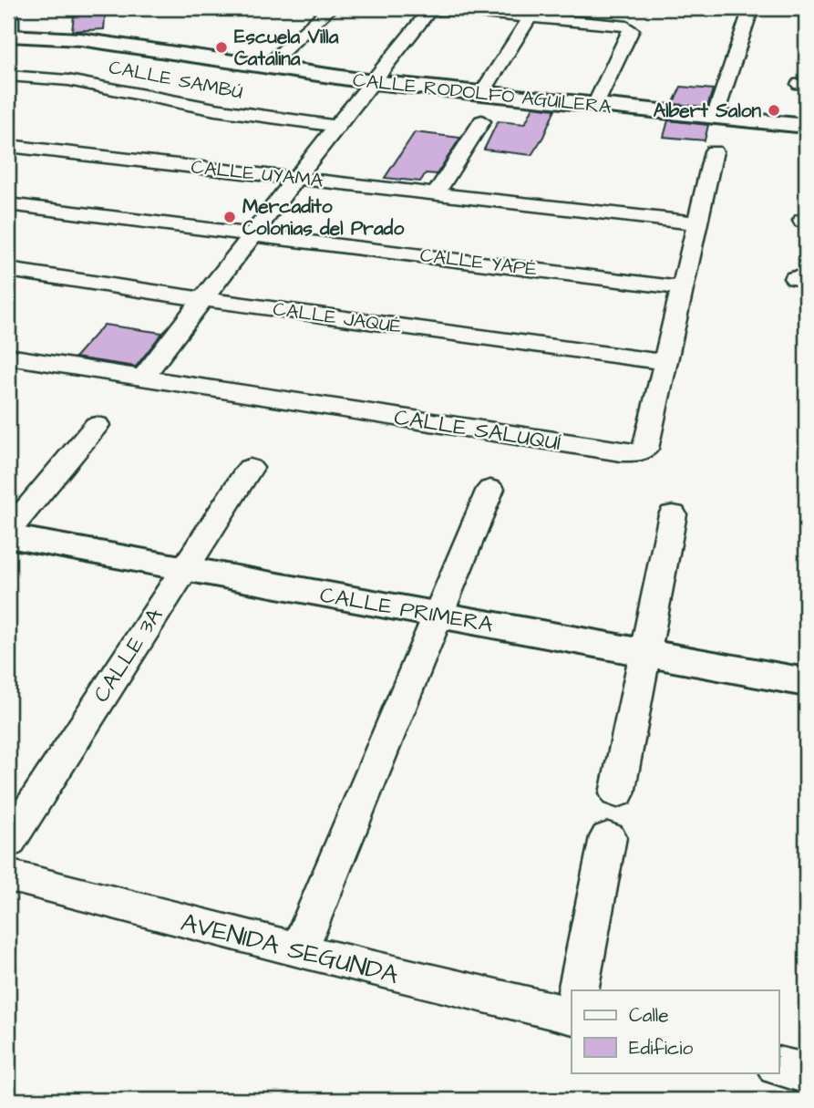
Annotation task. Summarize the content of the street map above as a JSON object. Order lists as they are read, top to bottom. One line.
{"streets":{"street":["CALLE SAMBÚ","CALLE RODOLFO AGUILERA","CALLE UYAMA","CALLE YAPÉ","CALLE JAQUÉ","CALLE SALUQUÍ","CALLE PRIMERA","CALLE 3A","AVENIDA SEGUNDA"]},"crossings":[["CALLE UYAMA","CALLE SALUQUÍ"],["CALLE YAPÉ","CALLE SALUQUÍ"],["CALLE JAQUÉ","CALLE SALUQUÍ"],["CALLE PRIMERA","CALLE 3A"]],"places":["Escuela Villa Catalina","Albert Salon","Mercadito Colonias del Prado"],"legend":["Calle","Edificio"]}
